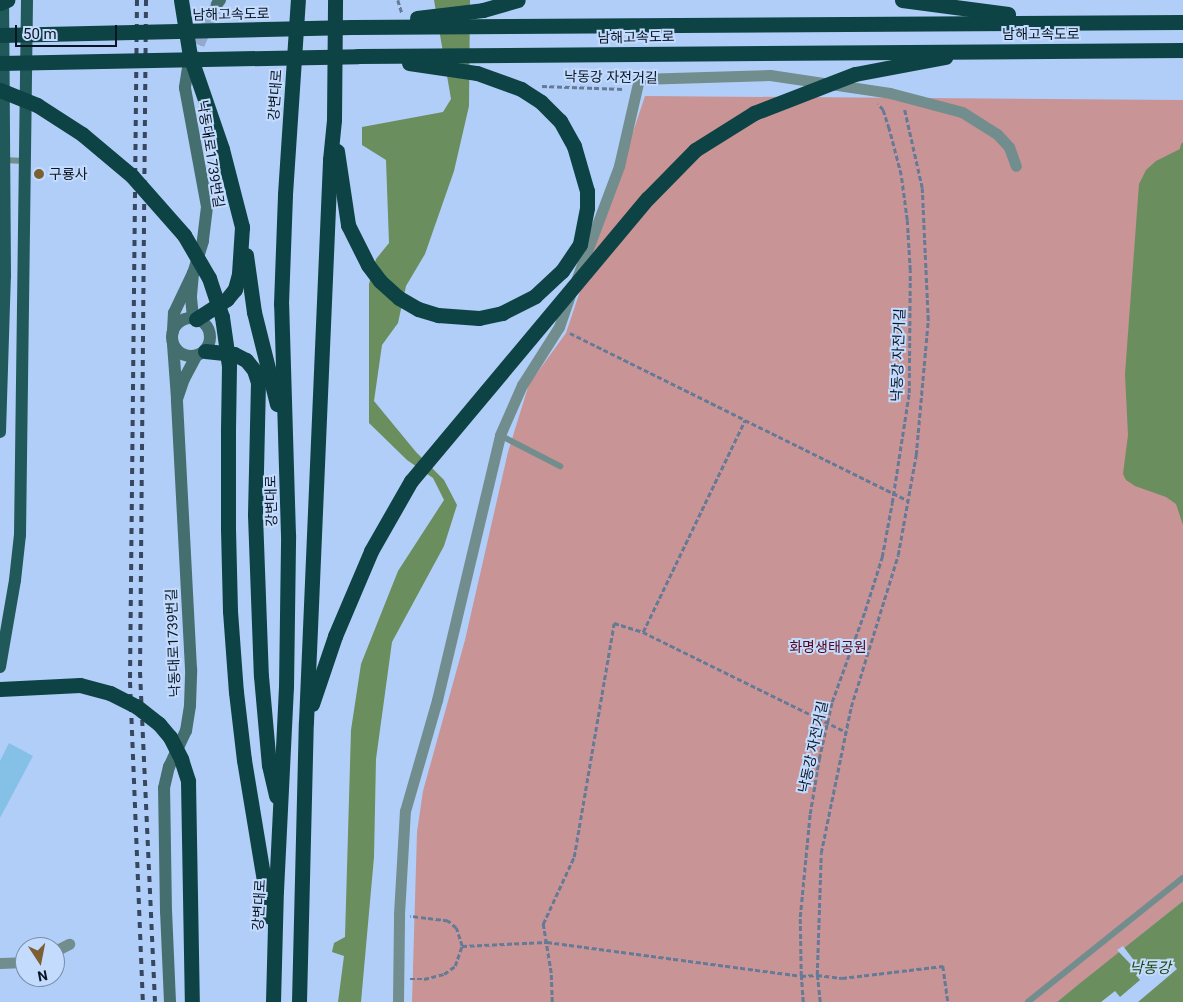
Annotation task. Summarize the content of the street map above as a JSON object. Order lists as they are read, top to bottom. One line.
{"streets":{"highway":["남해고속도로","강변대로"],"street":["낙동대로1739번길"],"path":["낙동강 자전거길"]},"water":["낙동강"],"parks":["화명생태공원"],"places":["구룡사"],"scale_bar":"50 m","north":"bottom"}
